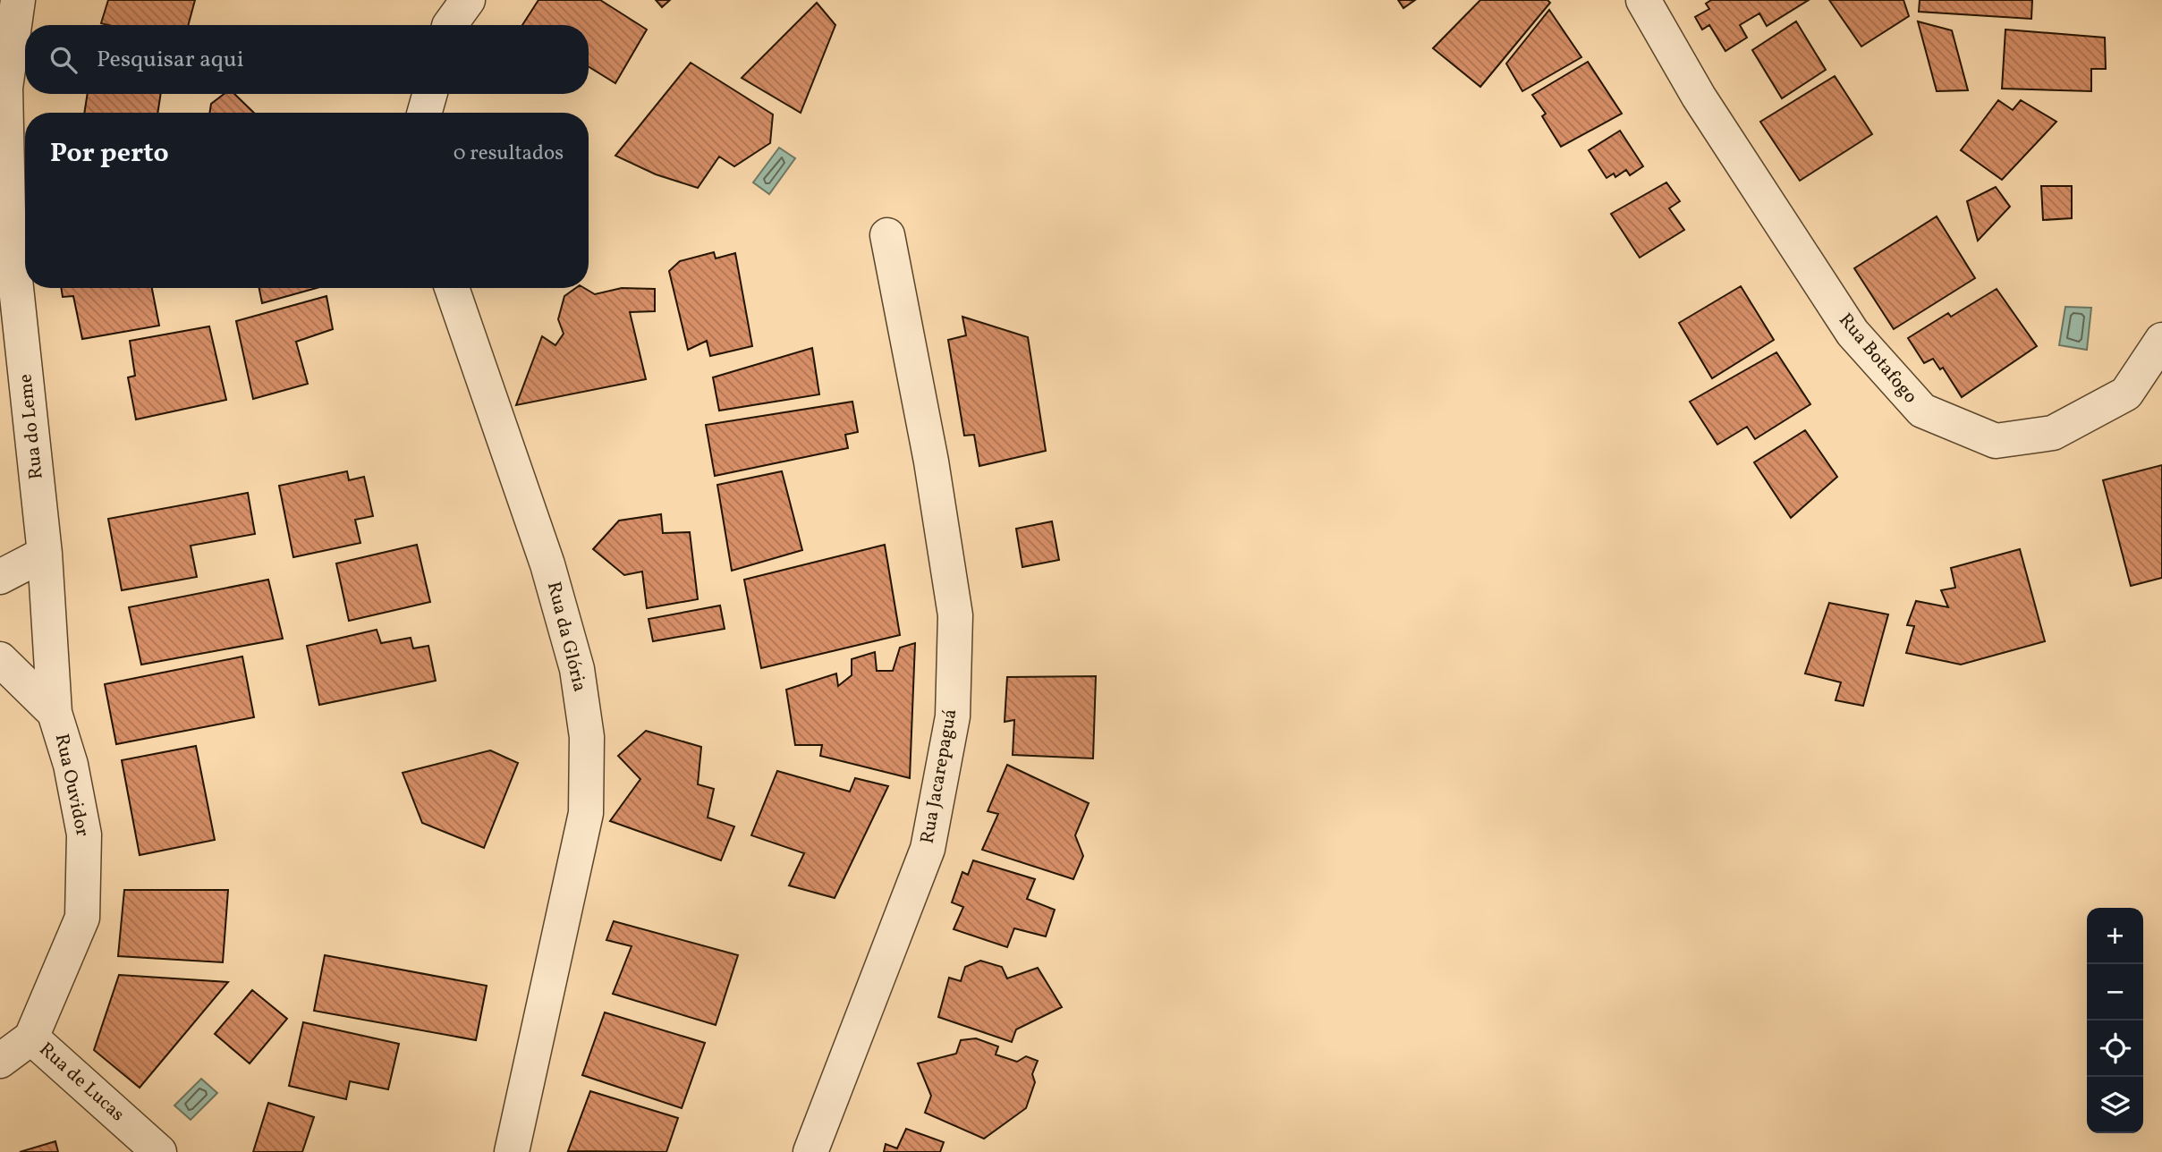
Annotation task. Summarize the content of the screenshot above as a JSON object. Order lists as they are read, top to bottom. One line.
{"streets":{"street":["Rua Botafogo","Rua do Leme","Rua da Glória","Rua Jacarepaguá","Rua Ouvidor","Rua de Lucas"]},"crossings":[["Rua do Leme","Rua Ouvidor"],["Rua Ouvidor","Rua de Lucas"]],"page":{"search":"Pesquisar aqui","heading":["Por perto","0 resultados"],"map_buttons":["+","−"]}}
